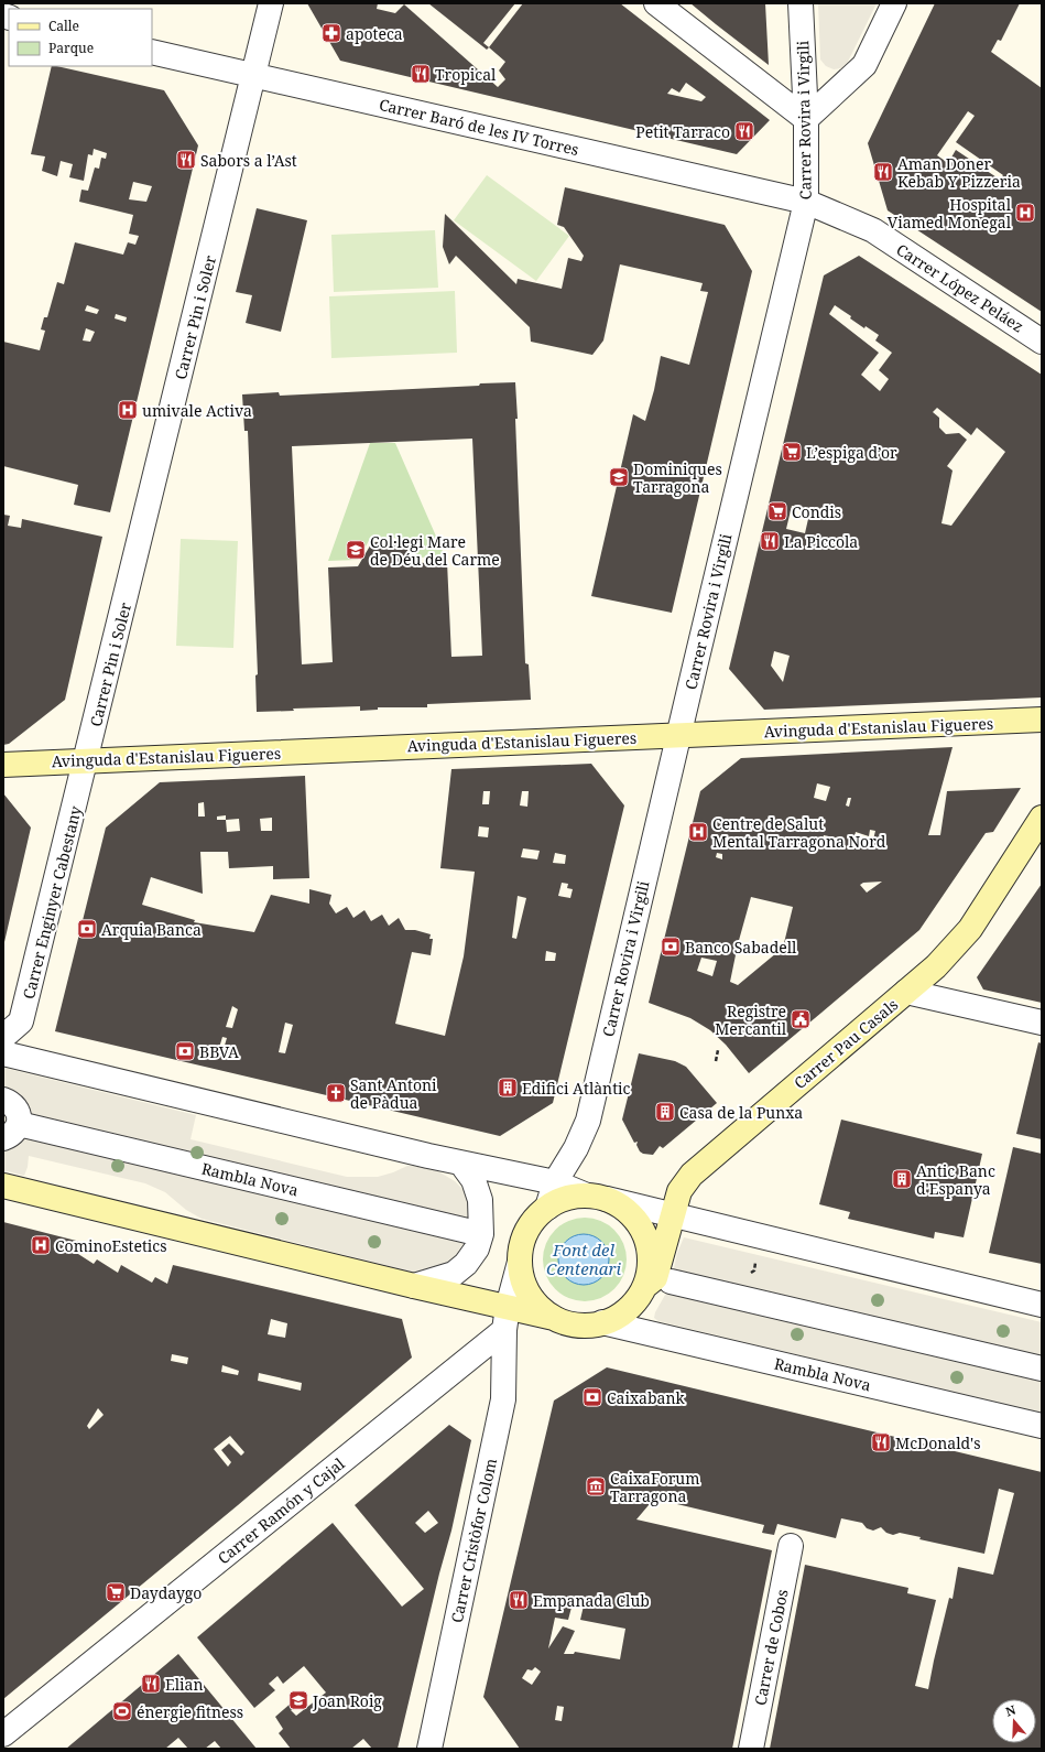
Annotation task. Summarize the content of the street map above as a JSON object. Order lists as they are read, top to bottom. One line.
{"streets":{"main road":["Avinguda d'Estanislau Figueres","Carrer Pau Casals"],"street":["Carrer Rovira i Virgili","Carrer Baró de les IV Torres","Carrer López Peláez","Carrer Pin i Soler","Carrer Enginyer Cabestany","Rambla Nova","Carrer Ramón y Cajal","Carrer Cristòfor Colom","Carrer de Cobos"]},"crossings":[["Carrer Rovira i Virgili","Carrer Baró de les IV Torres"],["Carrer Rovira i Virgili","Carrer López Peláez"],["Carrer Rovira i Virgili","Avinguda d'Estanislau Figueres"],["Carrer Rovira i Virgili","Carrer Pau Casals"],["Carrer Rovira i Virgili","Rambla Nova"],["Carrer Baró de les IV Torres","Carrer López Peláez"],["Carrer Baró de les IV Torres","Carrer Pin i Soler"],["Carrer Pin i Soler","Avinguda d'Estanislau Figueres"],["Carrer Pin i Soler","Carrer Enginyer Cabestany"],["Avinguda d'Estanislau Figueres","Carrer Enginyer Cabestany"],["Carrer Pau Casals","Rambla Nova"],["Carrer Ramón y Cajal","Carrer Cristòfor Colom"]],"water":["Font del Centenari"],"places":{"pharmacy":["apoteca"],"restaurant":["Tropical","Petit Tarraco","Sabors a l’Ast","Aman Doner Kebab Y Pizzeria","La Piccola","McDonald's","Empanada Club","Elian"],"hospital":["Hospital Viamed Monegal","umivale Activa","Centre de Salut Mental Tarragona Nord","CominoEstetics"],"supermarket":["L’espiga d’or","Condis","Daydaygo"],"school or university":["Dominiques Tarragona","Col·legi Mare de Déu del Carme","Joan Roig"],"bank":["Arquia Banca","Banco Sabadell","BBVA","Caixabank"],"public building":["Registre Mercantil"],"building":["Edifici Atlàntic","Casa de la Punxa","Antic Banc d'Espanya"],"church":["Sant Antoni de Pàdua"],"museum":["CaixaForum Tarragona"],"sports":["énergie fitness"]},"legend":["Calle","Parque"],"north":"top"}
